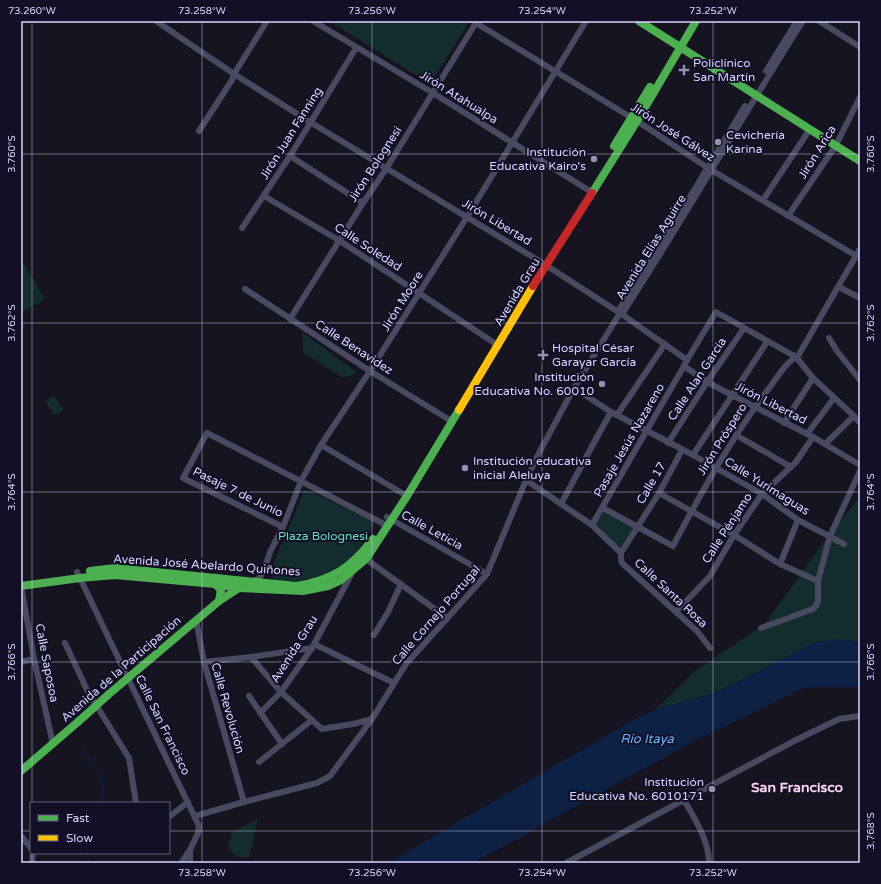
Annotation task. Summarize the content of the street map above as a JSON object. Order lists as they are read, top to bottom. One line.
{"streets":{"main road":["Avenida Grau","Avenida José Abelardo Quiñones","Avenida de la Participación"],"street":["Jirón Atahualpa","Jirón José Gálvez","Jirón Juan Fanning","Jirón Arica","Jirón Bolognesi","Jirón Libertad","Calle Soledad","Avenida Elías Aguirre","Jirón Moore","Calle Benavidez","Calle Alan García","Jirón Próspero","Pasaje Jesús Nazareno","Calle 17","Calle Yurimaguas","Pasaje 7 de Junio","Calle Pénjamo","Calle Leticia","Calle Santa Rosa","Calle Cornejo Portugal","Calle Saposoa","Calle Revolución","Calle San Francisco"]},"crossings":[["Jirón Atahualpa","Jirón Juan Fanning"],["Jirón Atahualpa","Jirón Bolognesi"],["Jirón Atahualpa","Avenida Grau"],["Jirón Atahualpa","Jirón Moore"],["Jirón José Gálvez","Jirón Arica"],["Jirón José Gálvez","Jirón Bolognesi"],["Jirón José Gálvez","Avenida Elías Aguirre"],["Jirón José Gálvez","Avenida Grau"],["Jirón José Gálvez","Jirón Moore"],["Jirón José Gálvez","Jirón Próspero"],["Jirón Juan Fanning","Jirón Libertad"],["Jirón Juan Fanning","Calle Soledad"],["Jirón Bolognesi","Jirón Libertad"],["Jirón Bolognesi","Calle Soledad"],["Jirón Bolognesi","Calle Benavidez"],["Jirón Libertad","Avenida Elías Aguirre"],["Jirón Libertad","Avenida Grau"],["Jirón Libertad","Jirón Moore"],["Jirón Libertad","Calle Alan García"],["Jirón Libertad","Jirón Próspero"],["Jirón Libertad","Pasaje Jesús Nazareno"],["Jirón Libertad","Calle Pénjamo"],["Jirón Libertad","Calle Cornejo Portugal"],["Calle Soledad","Avenida Grau"],["Calle Soledad","Jirón Moore"],["Avenida Elías Aguirre","Calle Cornejo Portugal"],["Avenida Grau","Calle Benavidez"],["Avenida Grau","Calle Leticia"],["Avenida Grau","Avenida José Abelardo Quiñones"],["Jirón Moore","Calle Benavidez"],["Jirón Moore","Pasaje 7 de Junio"],["Jirón Moore","Calle Leticia"],["Jirón Moore","Avenida José Abelardo Quiñones"],["Jirón Moore","Avenida de la Participación"],["Calle Alan García","Pasaje Jesús Nazareno"],["Calle Alan García","Calle Yurimaguas"],["Jirón Próspero","Calle 17"],["Jirón Próspero","Calle Yurimaguas"],["Pasaje Jesús Nazareno","Calle Yurimaguas"],["Pasaje Jesús Nazareno","Calle Santa Rosa"],["Calle 17","Calle Yurimaguas"],["Calle 17","Calle Santa Rosa"],["Calle Yurimaguas","Calle Pénjamo"],["Calle Yurimaguas","Calle Cornejo Portugal"],["Pasaje 7 de Junio","Calle Leticia"],["Calle Pénjamo","Calle Santa Rosa"],["Calle Leticia","Avenida José Abelardo Quiñones"],["Calle Leticia","Calle Cornejo Portugal"],["Avenida José Abelardo Quiñones","Calle Saposoa"],["Avenida José Abelardo Quiñones","Avenida de la Participación"],["Avenida José Abelardo Quiñones","Calle San Francisco"],["Calle Santa Rosa","Calle Cornejo Portugal"],["Calle Cornejo Portugal","Calle Revolución"],["Calle Cornejo Portugal","Calle San Francisco"],["Calle Saposoa","Avenida de la Participación"],["Avenida de la Participación","Calle Revolución"],["Avenida de la Participación","Calle San Francisco"]],"districts":["San Francisco"],"water":["Río Itaya"],"parks":["Plaza Bolognesi"],"places":{"health":["Policlínico San Martín","Hospital César Garayar García"],"other":["Cevichería Karina","Institución Educativa Kairo's","Institución Educativa No. 60010","Institución educativa inicial Aleluya","Institución Educativa No. 6010171"]},"legend":["Fast","Slow"],"coordinates":["73.260°W","73.258°W","73.256°W","73.254°W","73.252°W","3.760°S","3.762°S","3.764°S","3.766°S","3.768°S"]}
